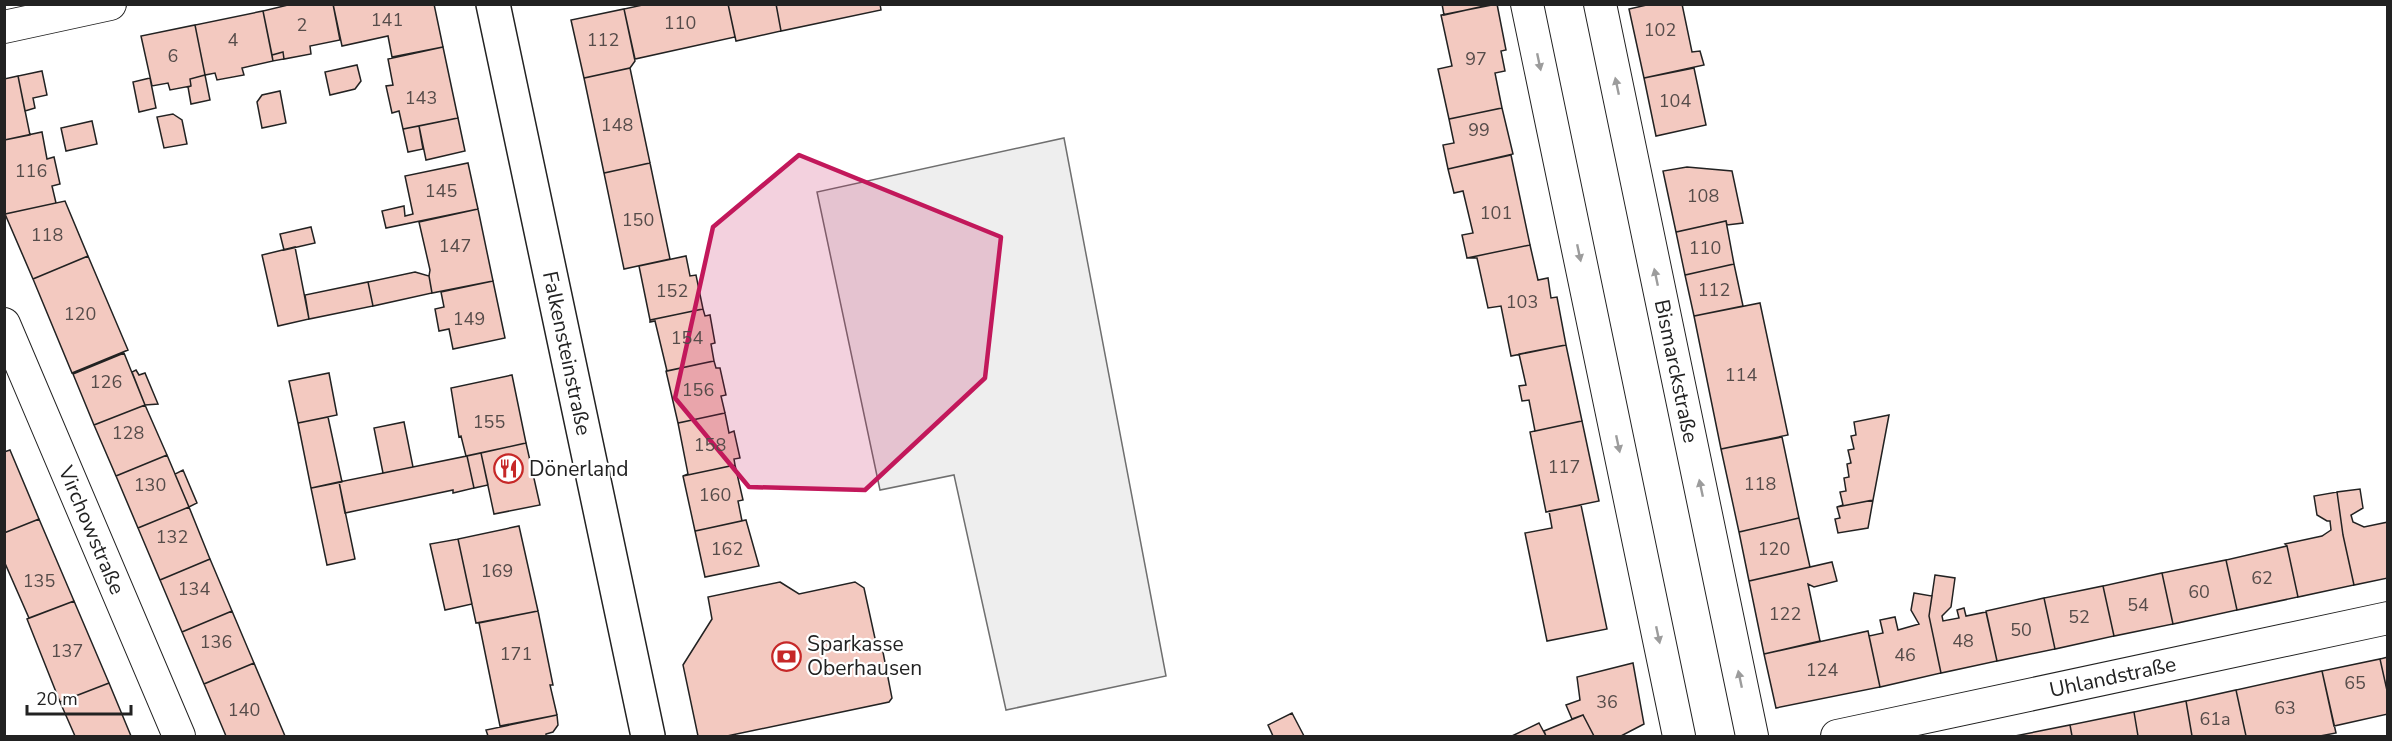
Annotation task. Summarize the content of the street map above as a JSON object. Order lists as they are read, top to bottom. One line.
{"streets":{"street":["Falkensteinstraße","Bismarckstraße","Virchowstraße","Uhlandstraße"]},"places":{"restaurant":["Dönerland"],"bank":["Sparkasse Oberhausen"]},"house_numbers":["141","110","2","102","4","112","6","97","143","104","148","99","116","145","108","101","150","118","147","110","112","152","103","120","149","154","114","126","156","155","128","158","117","118","130","160","132","162","120","169","62","135","134","60","54","122","52","50","48","136","137","171","46","124","65","36","63","140","61a"],"scale_bar":"20 m"}
